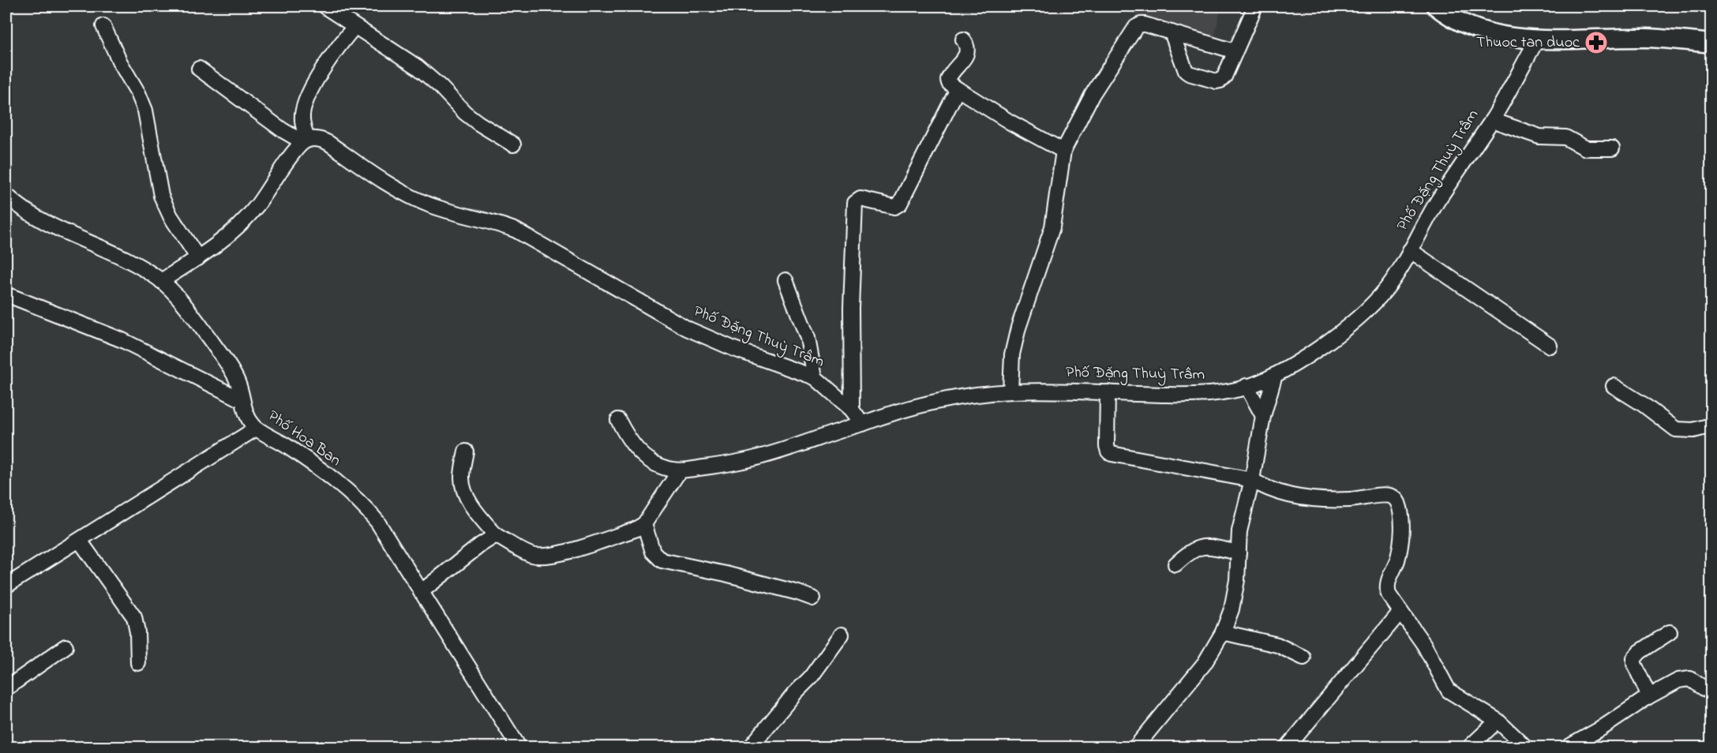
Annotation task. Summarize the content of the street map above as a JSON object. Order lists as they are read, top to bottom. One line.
{"streets":{"street":["Phố Đặng Thuỳ Trâm","Phố Hoa Ban"]},"places":{"pharmacy":["Thuoc tan duoc"]}}
